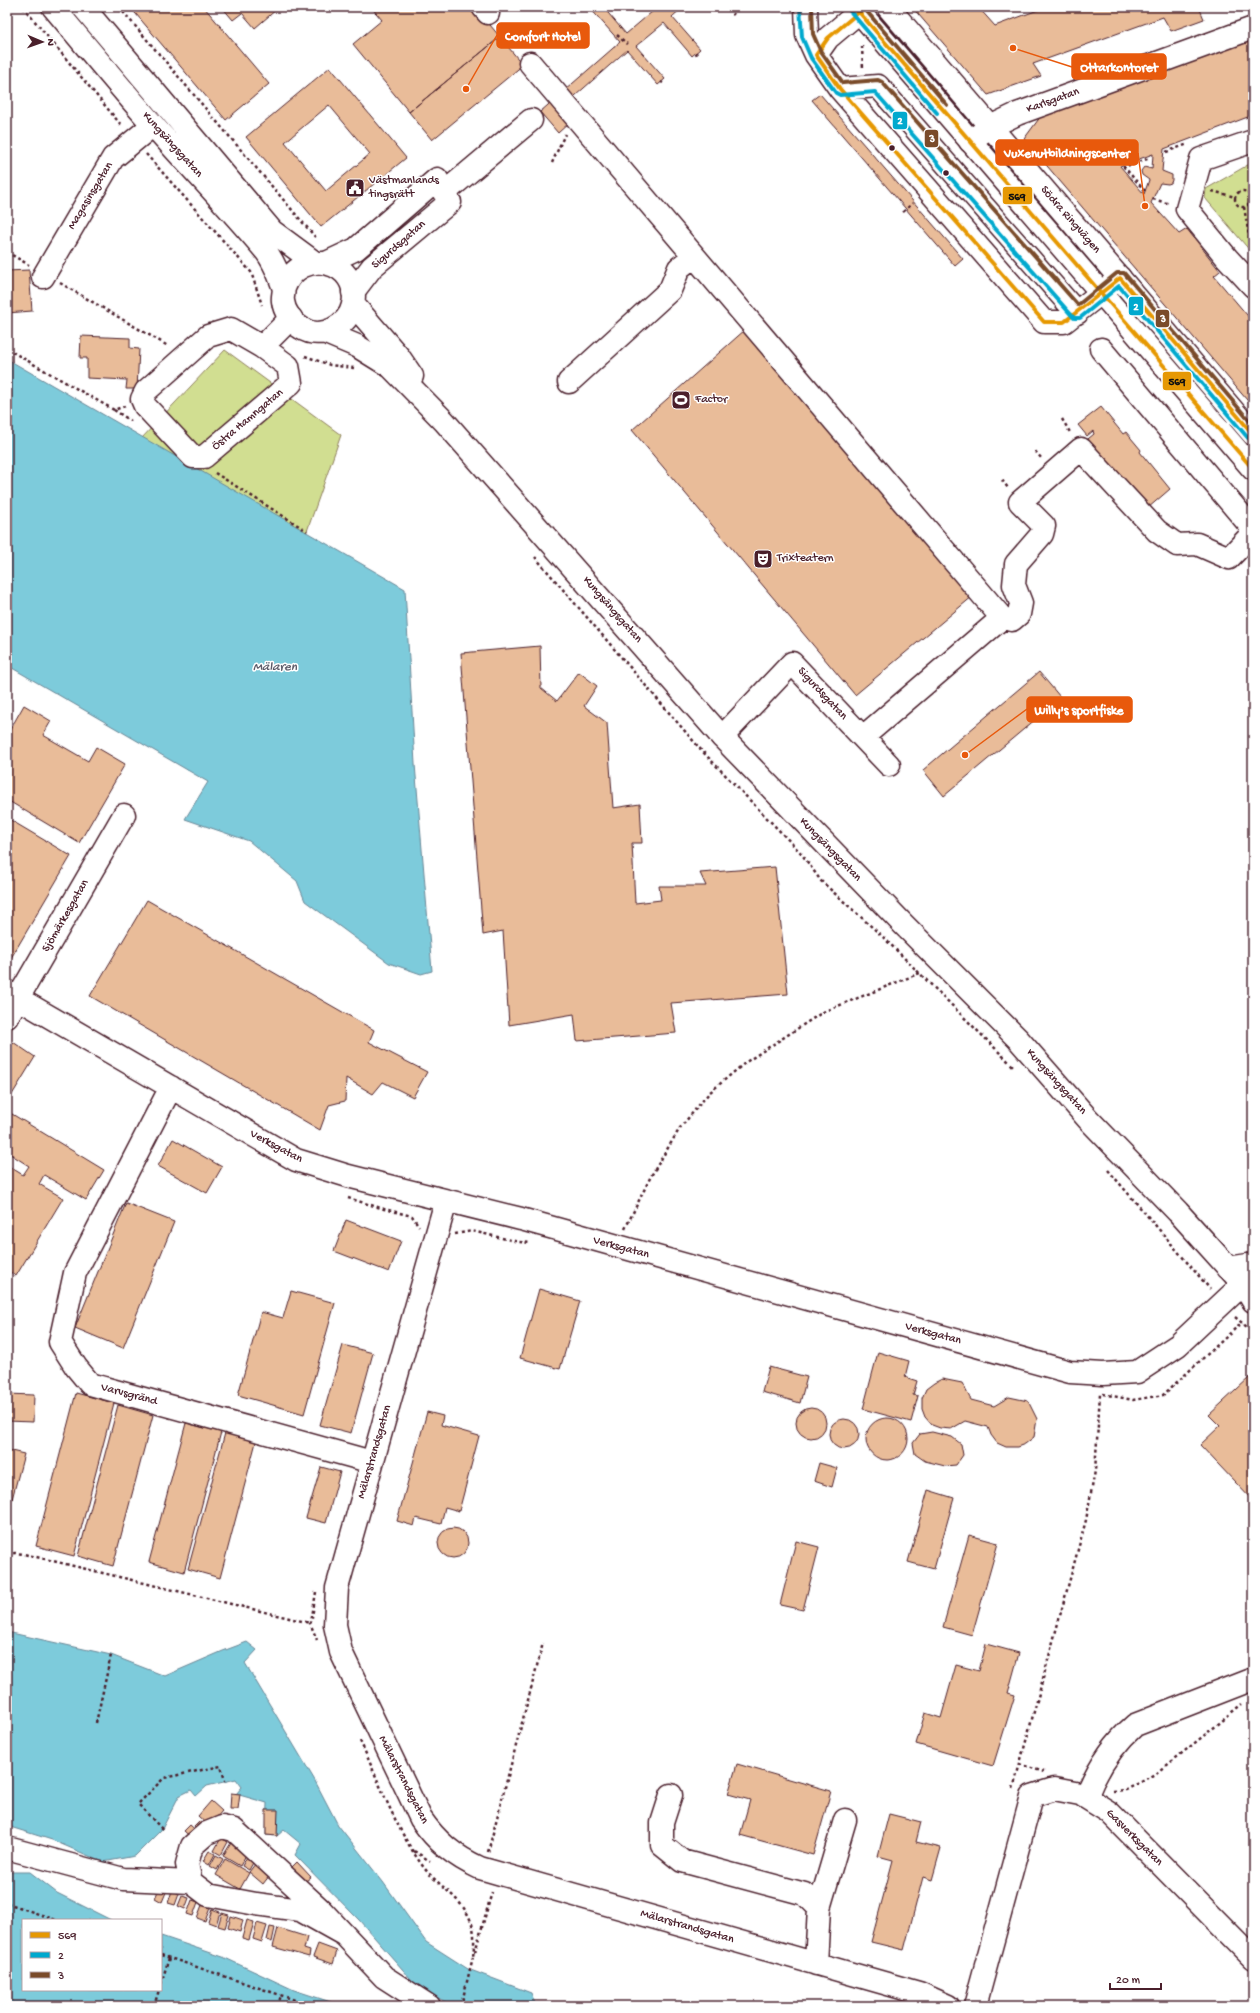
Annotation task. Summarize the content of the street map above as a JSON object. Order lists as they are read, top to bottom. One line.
{"streets":{"street":["Karlsgatan","Kungsängsgatan","Magasinsgatan","Södra Ringvägen","Sigurdsgatan","Östra Hamngatan","Sjömärkesgatan","Verksgatan","Varvsgränd","Mälarstrandsgatan","Gasverksgatan"]},"crossings":[["Karlsgatan","Södra Ringvägen"],["Kungsängsgatan","Magasinsgatan"],["Kungsängsgatan","Sigurdsgatan"],["Kungsängsgatan","Östra Hamngatan"],["Kungsängsgatan","Verksgatan"],["Sjömärkesgatan","Verksgatan"],["Verksgatan","Varvsgränd"],["Verksgatan","Mälarstrandsgatan"],["Varvsgränd","Mälarstrandsgatan"]],"water":["Mälaren"],"places":{"other":["Ottarkontoret","Comfort Hotel","Vuxenutbildningscenter","Willy's sportfiske"],"public building":["Västmanlands tingsrätt"],"sports":["Factor"],"theatre":["Trixteatern"]},"lines":["transit line 2","transit line 3","transit line 569"],"legend":["569","2","3"],"scale_bar":"20 m","north":"right"}
